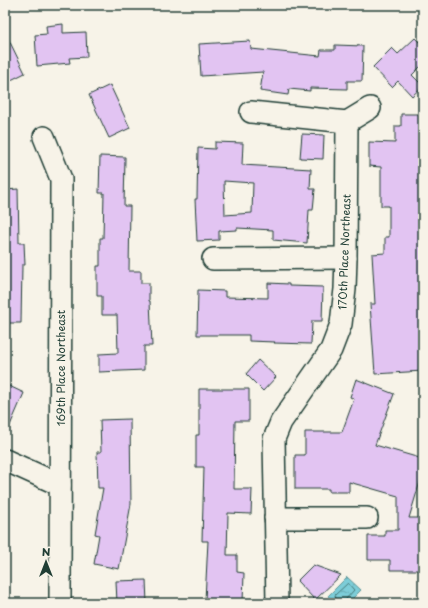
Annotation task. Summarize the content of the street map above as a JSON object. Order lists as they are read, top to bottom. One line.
{"streets":{"street":["170th Place Northeast","169th Place Northeast"]},"north":"top"}
